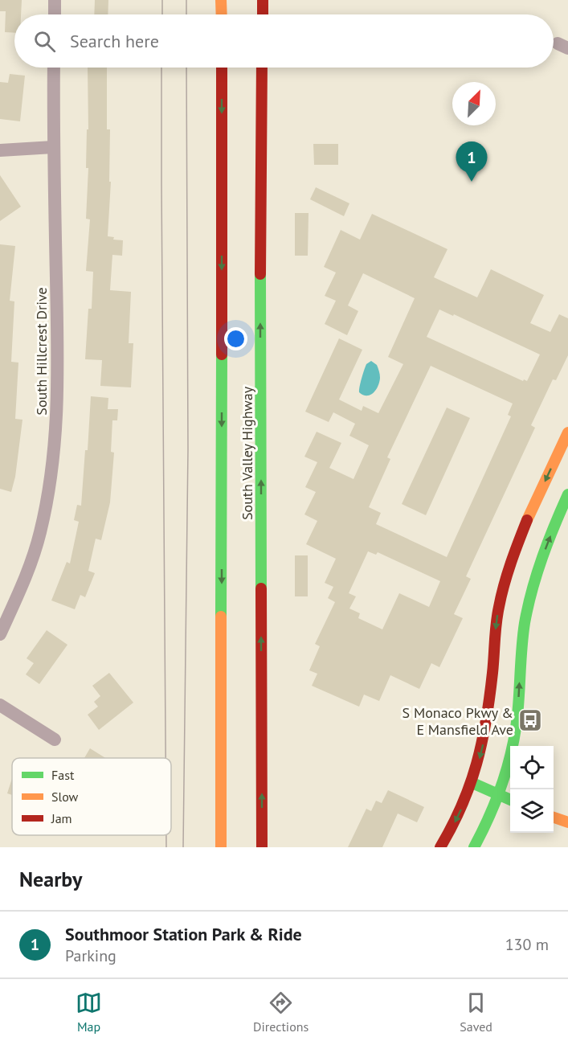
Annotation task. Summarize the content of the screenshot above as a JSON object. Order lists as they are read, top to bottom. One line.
{"streets":{"main road":["South Valley Highway"],"street":["South Hillcrest Drive"]},"places":{"bus stop":["S Monaco Pkwy & E Mansfield Ave"]},"legend":["Fast","Slow","Jam"],"north":"top right","page":{"search":"Search here","pins":"1","heading":"Nearby","list":[{"mark":"1","name":"Southmoor Station Park & Ride","note":"Parking","value":"130 m"}],"nav":["Map","Directions","Saved"]}}
